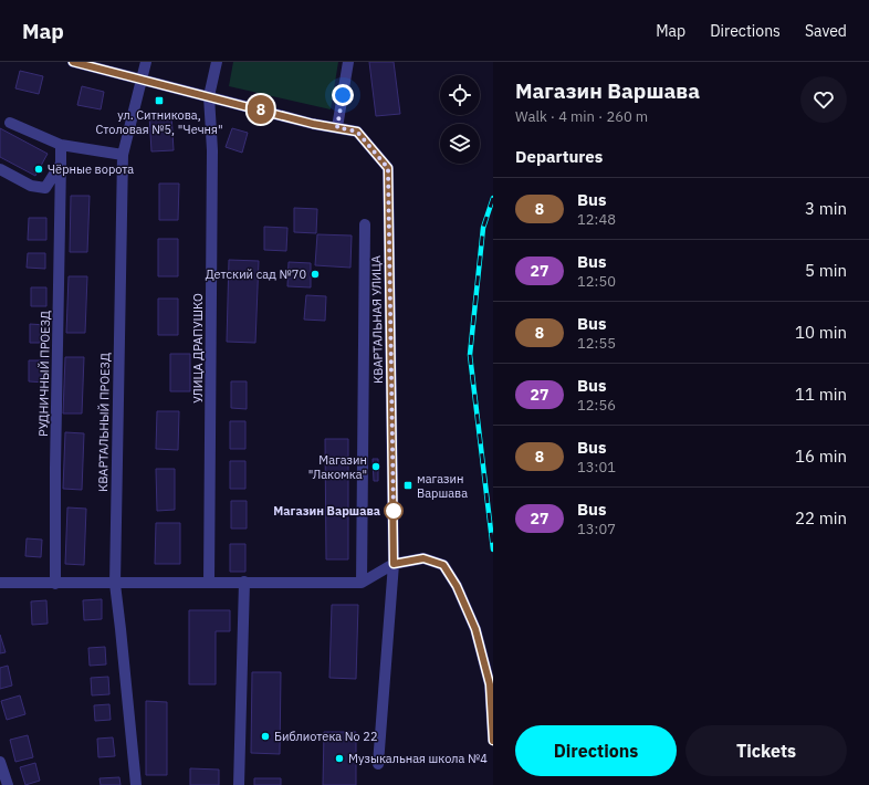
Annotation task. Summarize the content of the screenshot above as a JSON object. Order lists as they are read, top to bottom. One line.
{"streets":{"street":["КВАРТАЛЬНАЯ УЛИЦА","УЛИЦА ДРАПУШКО","РУДНИЧНЫЙ ПРОЕЗД","КВАРТАЛЬНЫЙ ПРОЕЗД"]},"crossings":[["КВАРТАЛЬНАЯ УЛИЦА","УЛИЦА ДРАПУШКО"],["КВАРТАЛЬНАЯ УЛИЦА","КВАРТАЛЬНЫЙ ПРОЕЗД"]],"places":{"transit":["ул. Ситникова, Столовая №5, \"Чечня\"","магазин Варшава"],"other":["Чёрные ворота","Детский сад №70","Магазин \"Лакомка\"","Магазин Варшава","Библиотека No 22","Музыкальная школа №4"]},"lines":["bus line 8"],"page":{"header":"Map","nav":["Map","Directions","Saved"],"on_map":"8","heading":[["Магазин Варшава","Walk · 4 min · 260 m"],"Departures"],"list":[{"mark":"8","name":"Bus","note":"12:48","value":"3 min"},{"mark":"27","name":"Bus","note":"12:50","value":"5 min"},{"mark":"8","name":"Bus","note":"12:55","value":"10 min"},{"mark":"27","name":"Bus","note":"12:56","value":"11 min"},{"mark":"8","name":"Bus","note":"13:01","value":"16 min"},{"mark":"27","name":"Bus","note":"13:07","value":"22 min"}],"buttons":["Directions","Tickets"]}}
